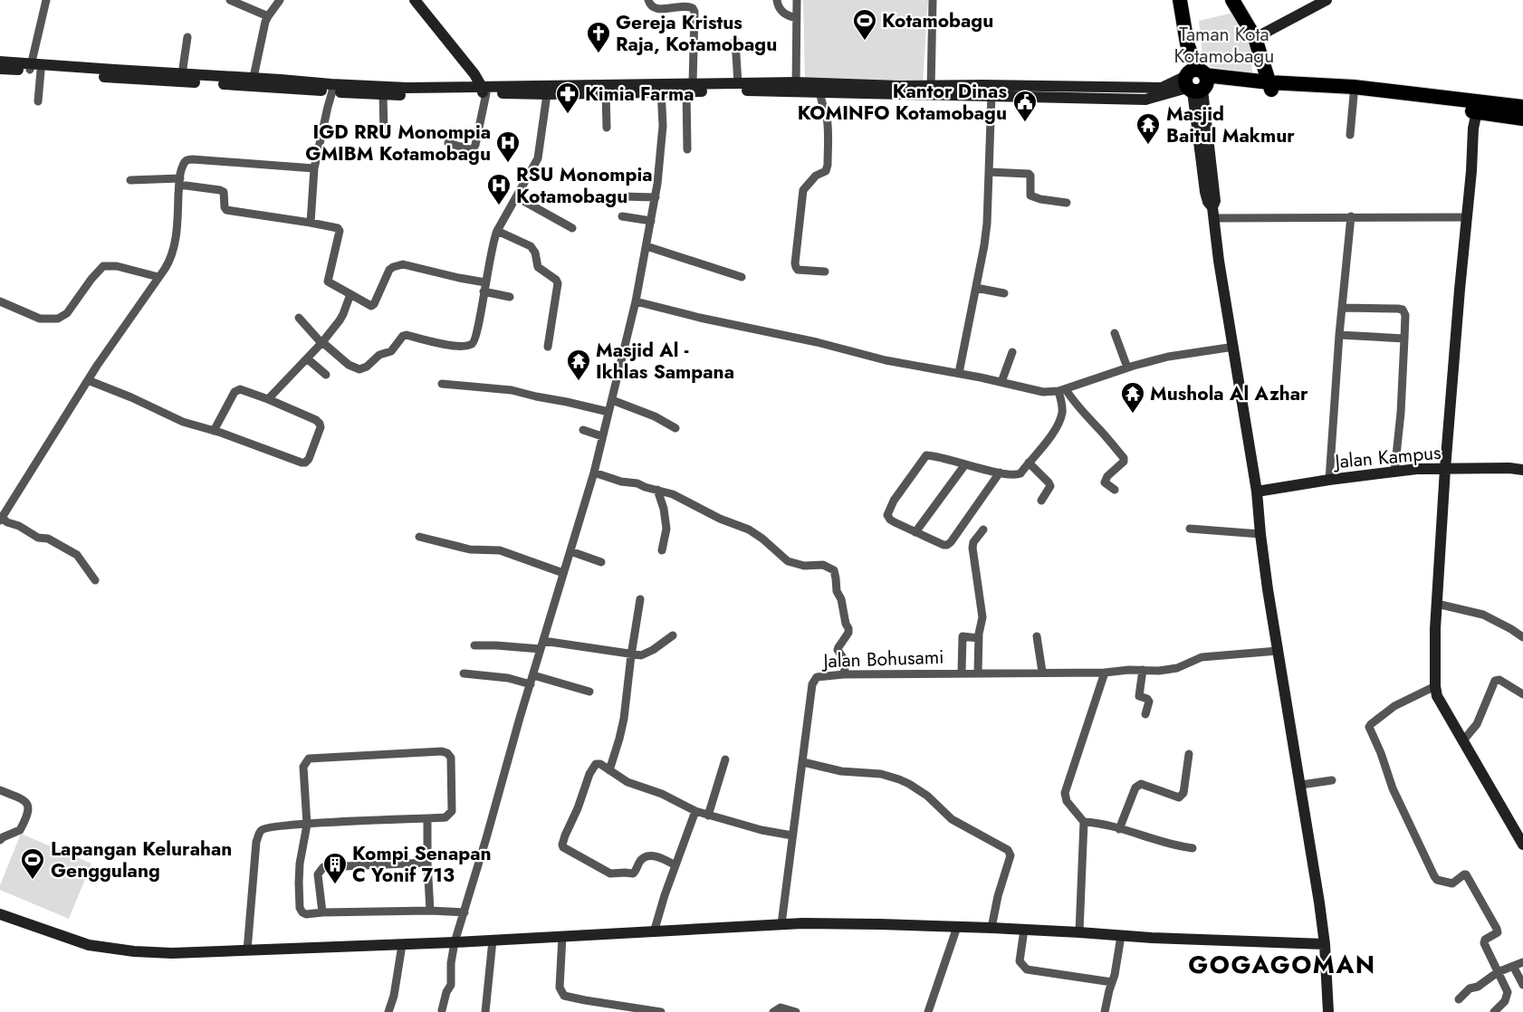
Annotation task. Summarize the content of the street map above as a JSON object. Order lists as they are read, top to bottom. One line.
{"streets":{"street":["Jalan Kampus","Jalan Bohusami"]},"districts":["GOGAGOMAN"],"parks":["Taman Kota Kotamobagu"],"places":{"sports":["Kotamobagu","Lapangan Kelurahan Genggulang"],"church":["Gereja Kristus Raja, Kotamobagu"],"pharmacy":["Kimia Farma"],"public building":["Kantor Dinas KOMINFO Kotamobagu"],"temple":["Masjid Baitul Makmur","Masjid Al - Ikhlas Sampana","Mushola Al Azhar"],"hospital":["IGD RRU Monompia GMIBM Kotamobagu","RSU Monompia Kotamobagu"],"building":["Kompi Senapan C Yonif 713"]}}
